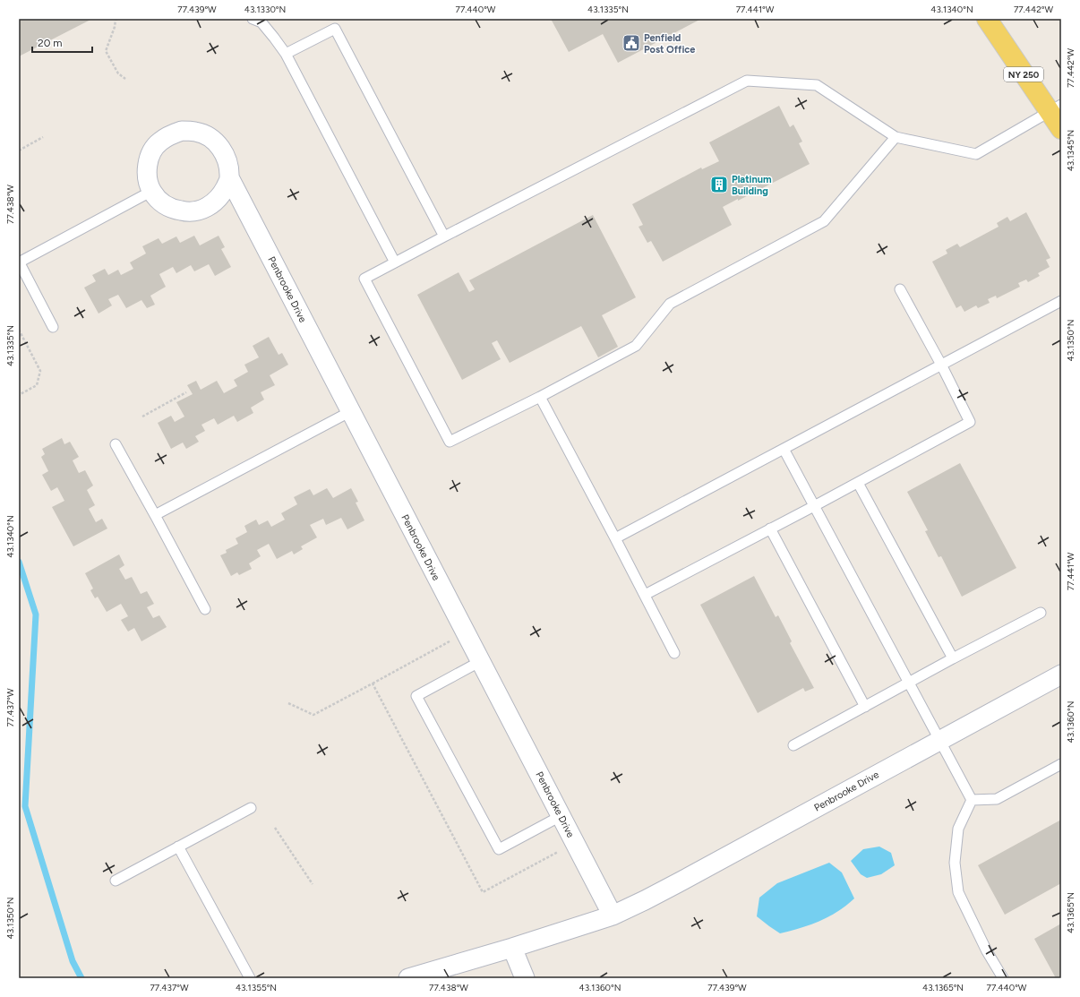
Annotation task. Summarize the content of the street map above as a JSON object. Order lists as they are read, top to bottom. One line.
{"streets":{"main road":["NY 250"],"street":["Penbrooke Drive"]},"places":{"public building":["Penfield Post Office"],"building":["Platinum Building"]},"scale_bar":"20 m","coordinates":["77.439°W","43.1330°N","77.440°W","43.1335°N","77.441°W","43.1340°N","77.442°W","43.1345°N","77.438°W","43.1350°N","77.437°W","43.1360°N","43.1365°N","43.1355°N"]}
